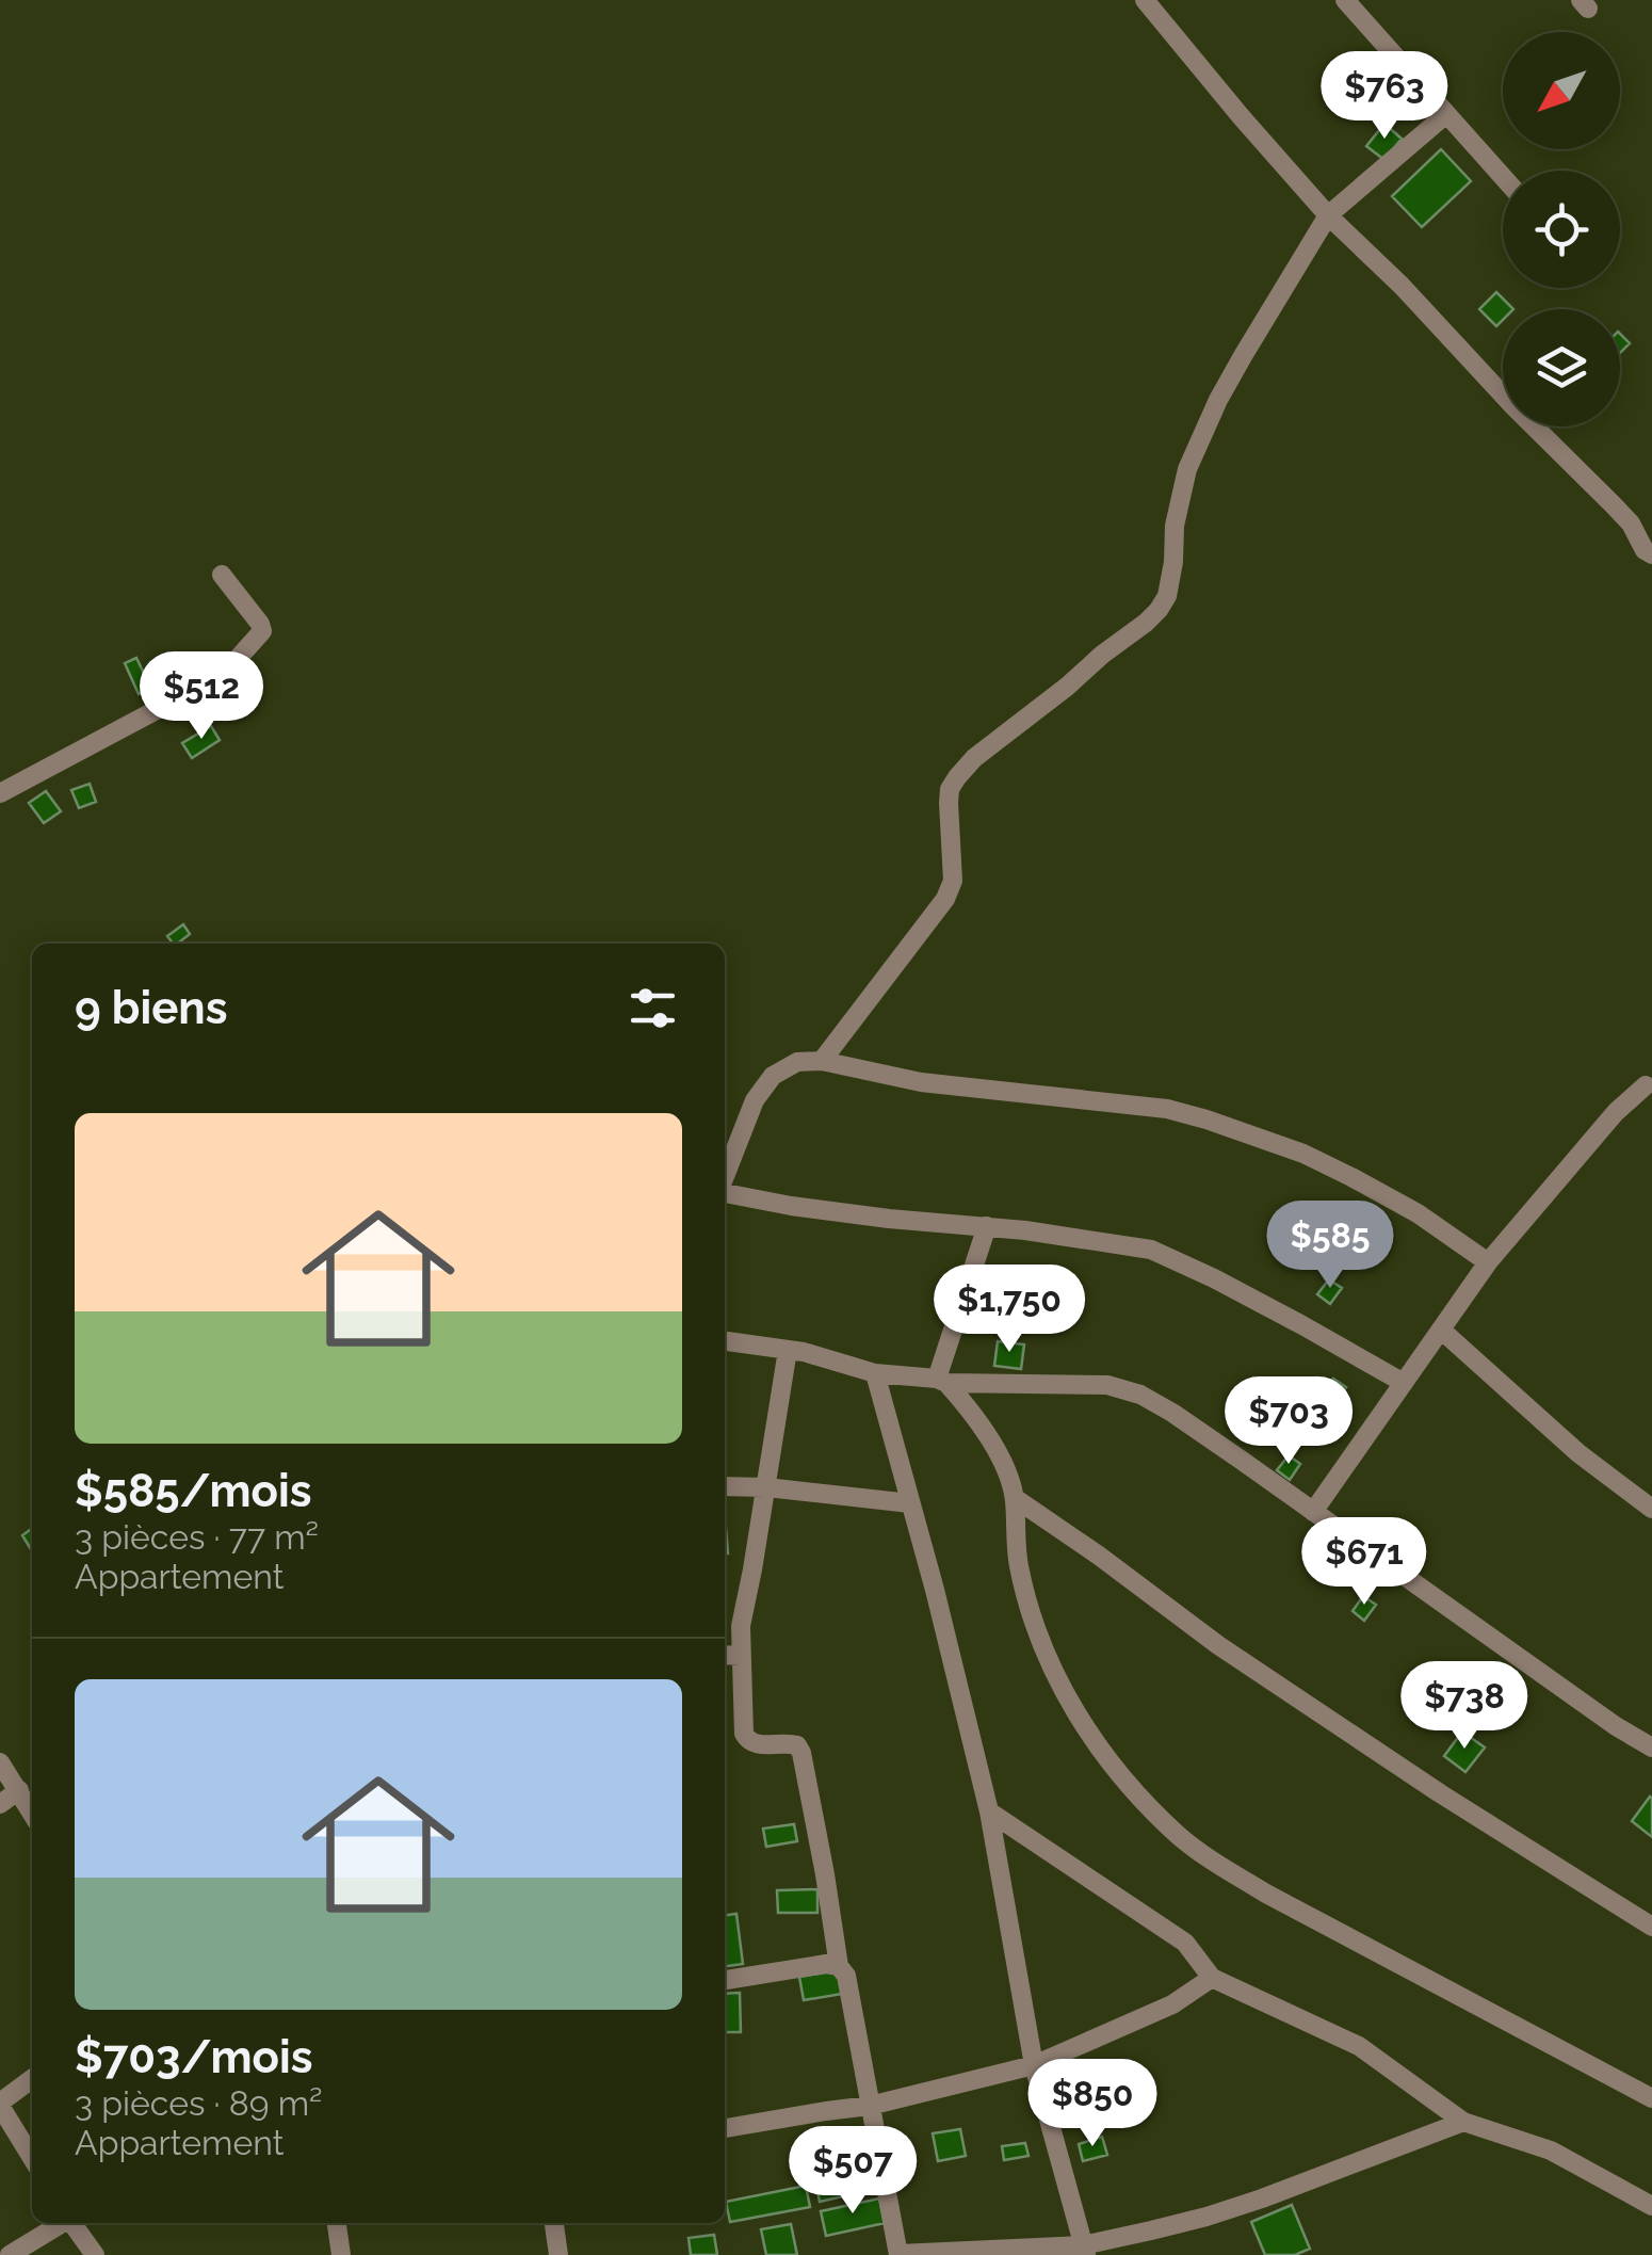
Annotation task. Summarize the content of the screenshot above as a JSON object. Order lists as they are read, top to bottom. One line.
{"north":"bottom left","page":{"price":["$763","$512","$585","$1,750","$703","$671","$738","$850","$507"],"heading":"9 biens","list":[{"name":"$585/mois","note":"3 pièces · 77 m² · Appartement"},{"name":"$703/mois","note":"3 pièces · 89 m² · Appartement"}]}}
